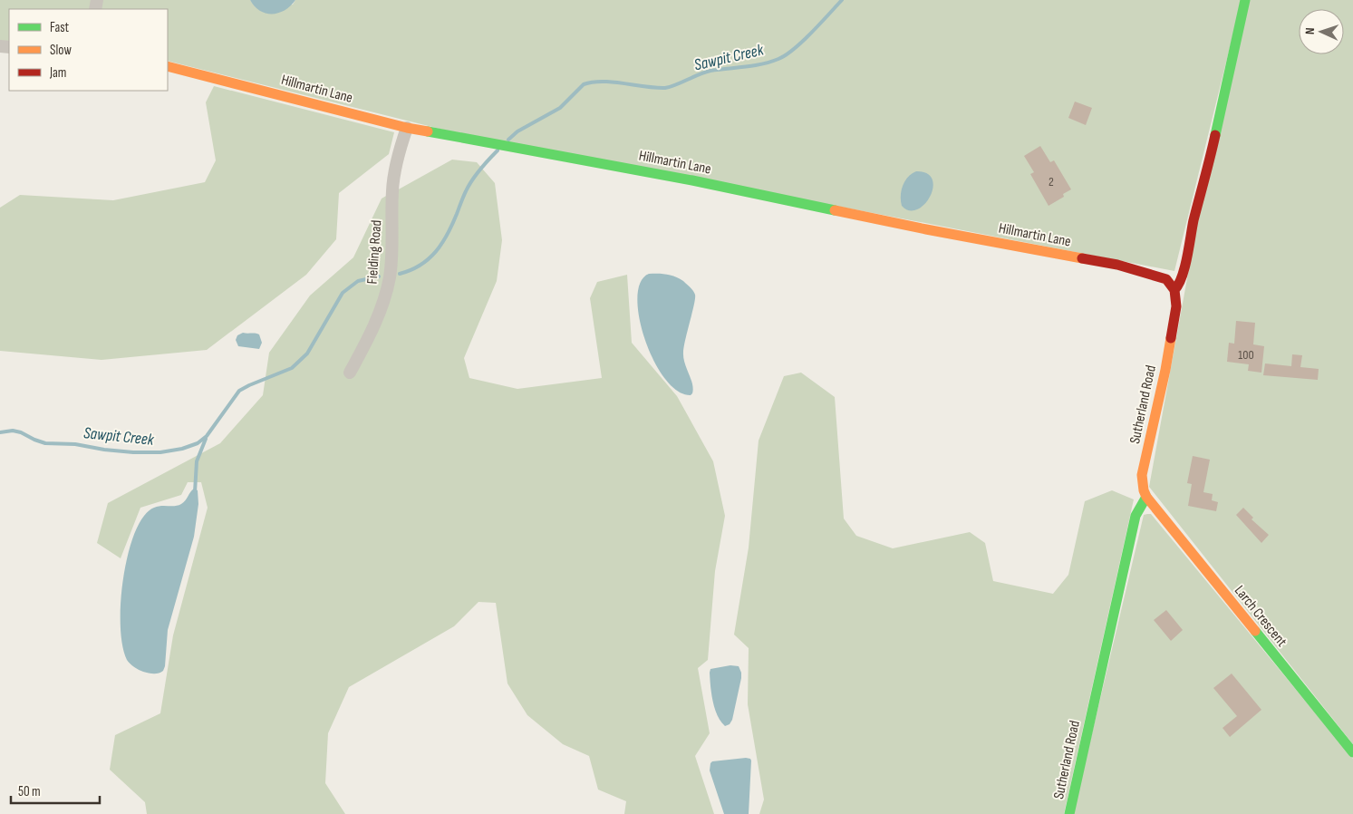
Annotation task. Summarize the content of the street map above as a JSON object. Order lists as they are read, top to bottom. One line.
{"streets":{"street":["Hillmartin Lane","Fielding Road","Sutherland Road","Larch Crescent"]},"crossings":[["Hillmartin Lane","Fielding Road"],["Hillmartin Lane","Sutherland Road"],["Sutherland Road","Larch Crescent"]],"water":["Sawpit Creek"],"house_numbers":["2","100"],"legend":["Fast","Slow","Jam"],"scale_bar":"50 m","north":"left"}
